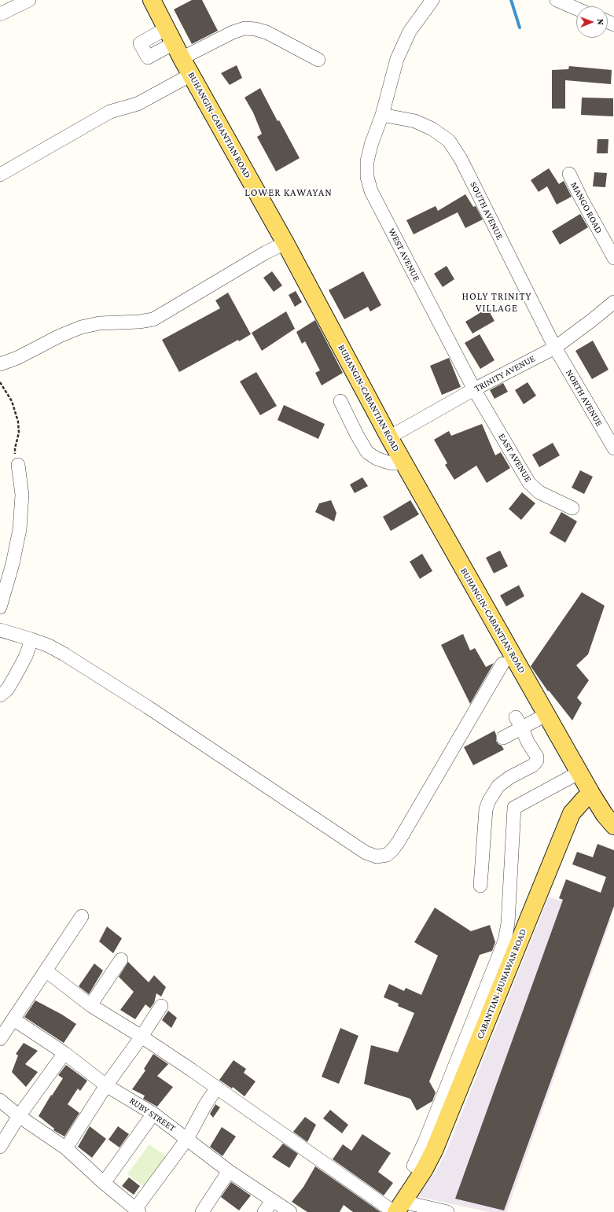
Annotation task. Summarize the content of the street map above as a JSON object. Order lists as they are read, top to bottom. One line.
{"streets":{"main road":["BUHANGIN-CABANTIAN ROAD","CABANTIAN-BUNAWAN ROAD"],"street":["MANGO ROAD","SOUTH AVENUE","WEST AVENUE","TRINITY AVENUE","NORTH AVENUE","EAST AVENUE","RUBY STREET"]},"crossings":[["BUHANGIN-CABANTIAN ROAD","TRINITY AVENUE"],["BUHANGIN-CABANTIAN ROAD","CABANTIAN-BUNAWAN ROAD"],["SOUTH AVENUE","WEST AVENUE"],["SOUTH AVENUE","TRINITY AVENUE"],["SOUTH AVENUE","NORTH AVENUE"],["WEST AVENUE","TRINITY AVENUE"],["WEST AVENUE","EAST AVENUE"],["TRINITY AVENUE","NORTH AVENUE"],["TRINITY AVENUE","EAST AVENUE"]],"districts":["LOWER KAWAYAN","HOLY TRINITY VILLAGE"],"north":"right"}
